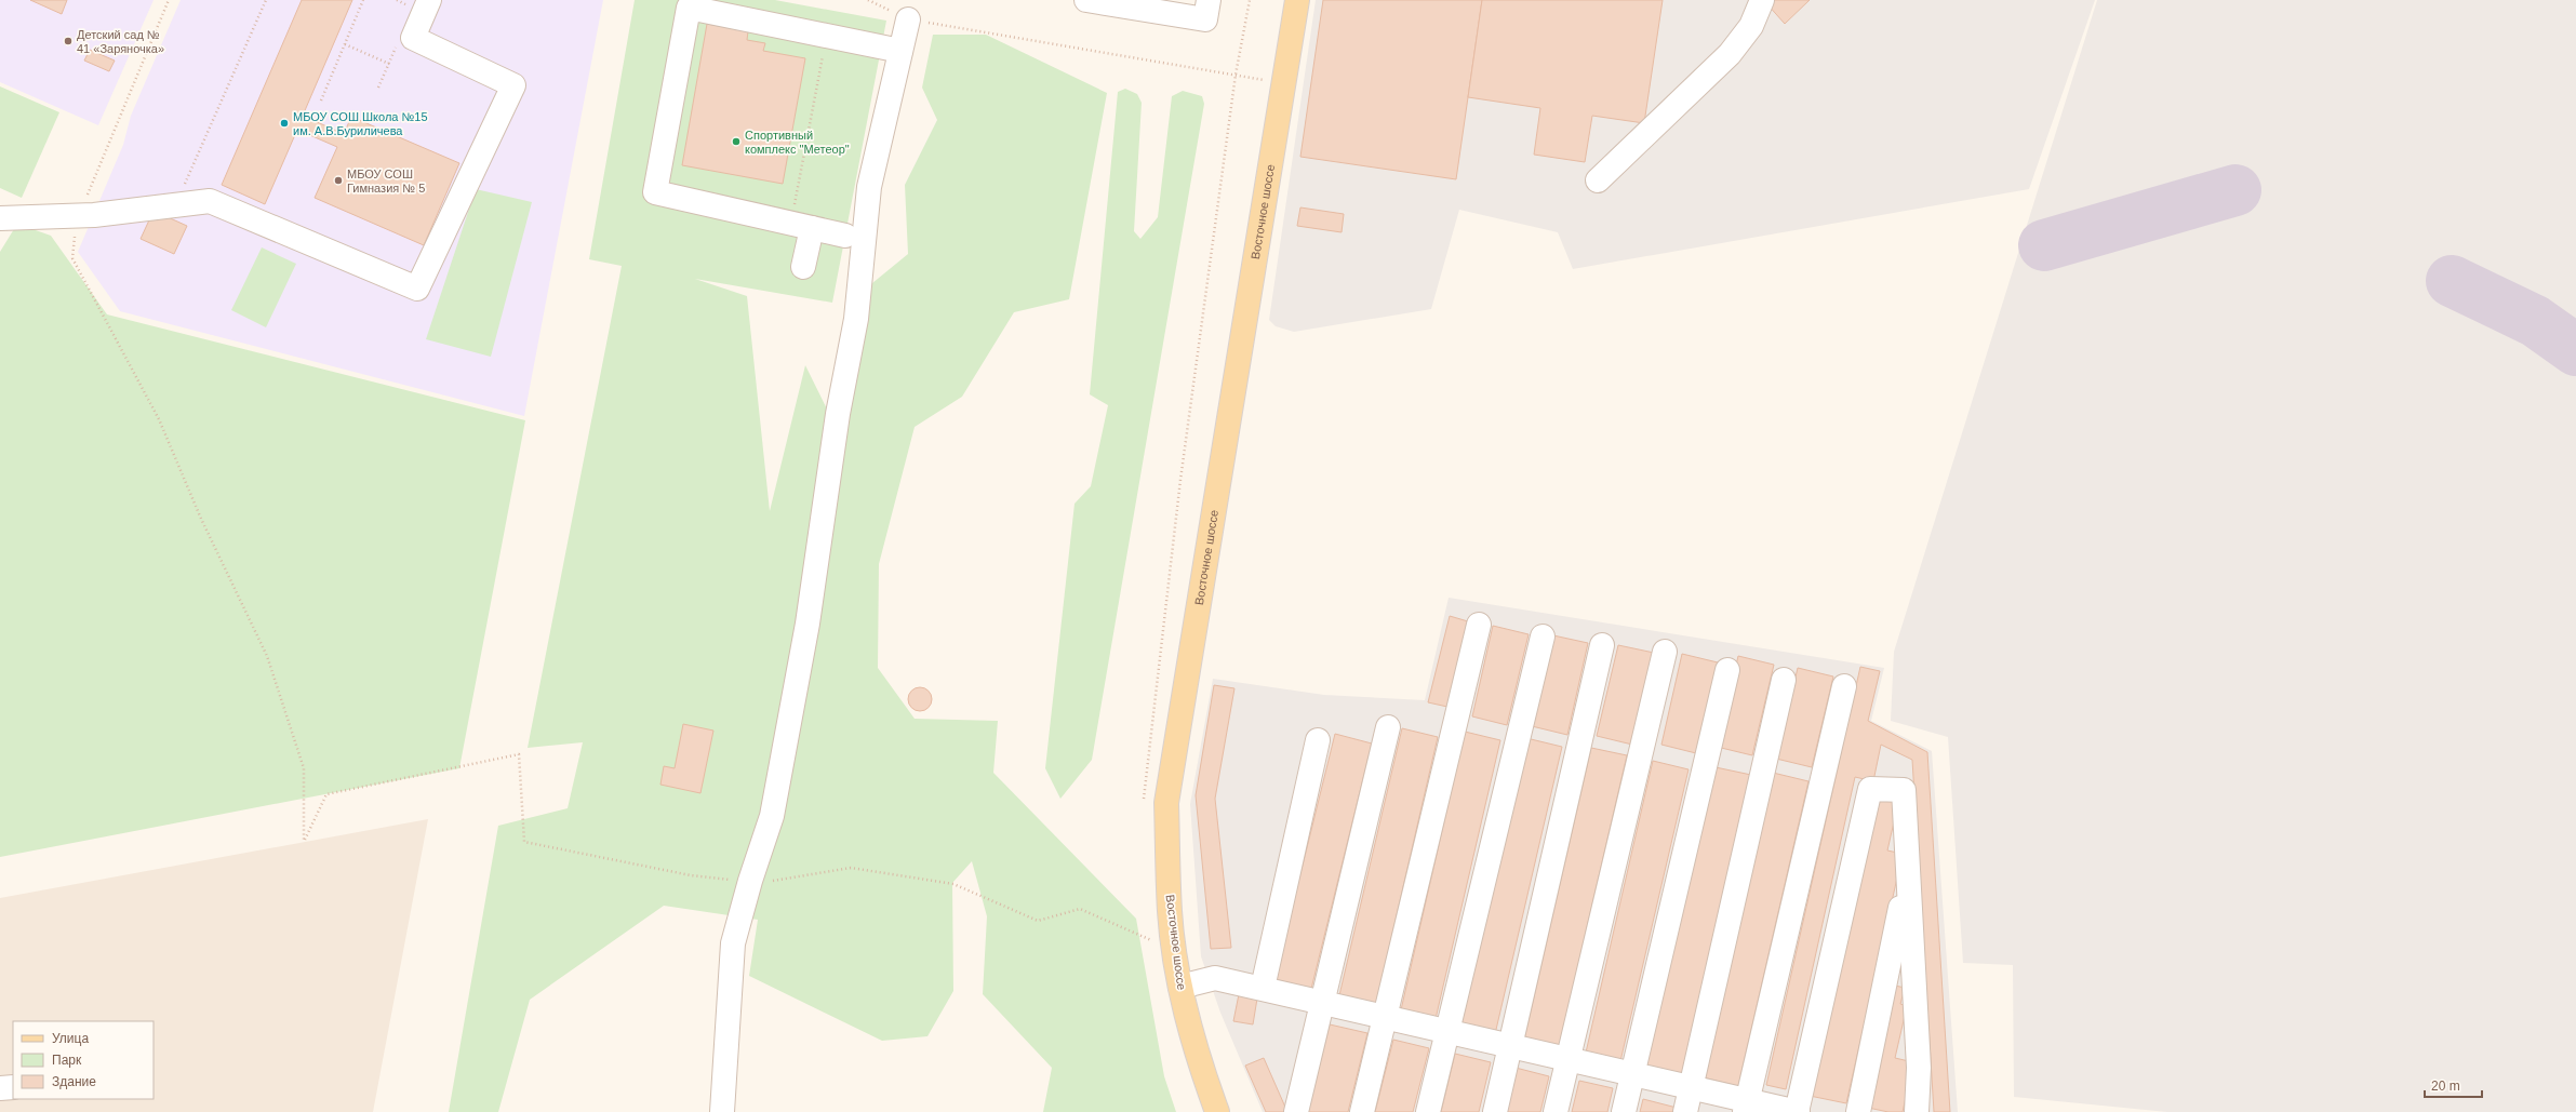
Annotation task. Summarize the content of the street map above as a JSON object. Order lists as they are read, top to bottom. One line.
{"streets":{"main road":["Восточное шоссе"]},"places":["Детский сад № 41 «Заряночка»","МБОУ СОШ Школа №15 им. А.В.Буриличева","Спортивный комплекс \"Метеор\"","МБОУ СОШ Гимназия № 5"],"legend":["Улица","Парк","Здание"],"scale_bar":"20 m"}
